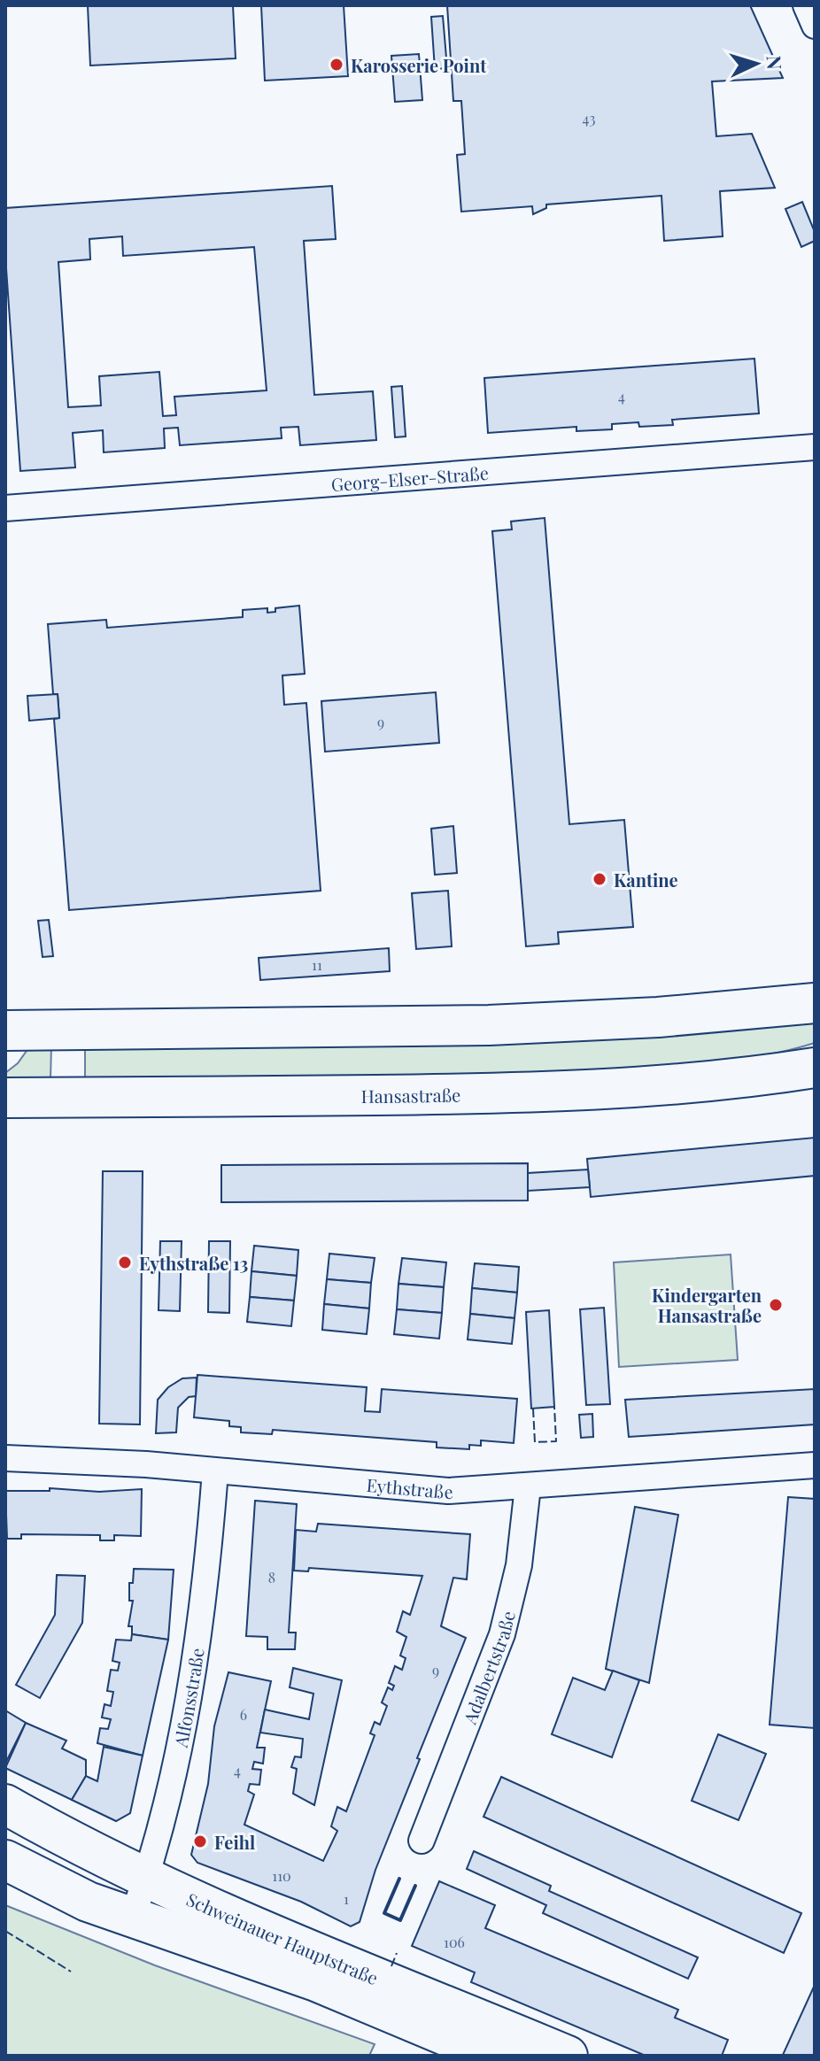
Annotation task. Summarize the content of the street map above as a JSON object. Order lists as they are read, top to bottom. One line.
{"streets":{"main road":["Hansastraße","Schweinauer Hauptstraße"],"street":["Georg-Elser-Straße","Eythstraße","Adalbertstraße","Alfonsstraße"]},"crossings":[["Eythstraße","Adalbertstraße"],["Eythstraße","Alfonsstraße"],["Alfonsstraße","Schweinauer Hauptstraße"]],"places":["Karosserie Point","Kantine","Eythstraße 13","Kindergarten Hansastraße","Feihl"],"house_numbers":["43","4","9","11","8","9","6","4","110","1","106"],"north":"right"}
